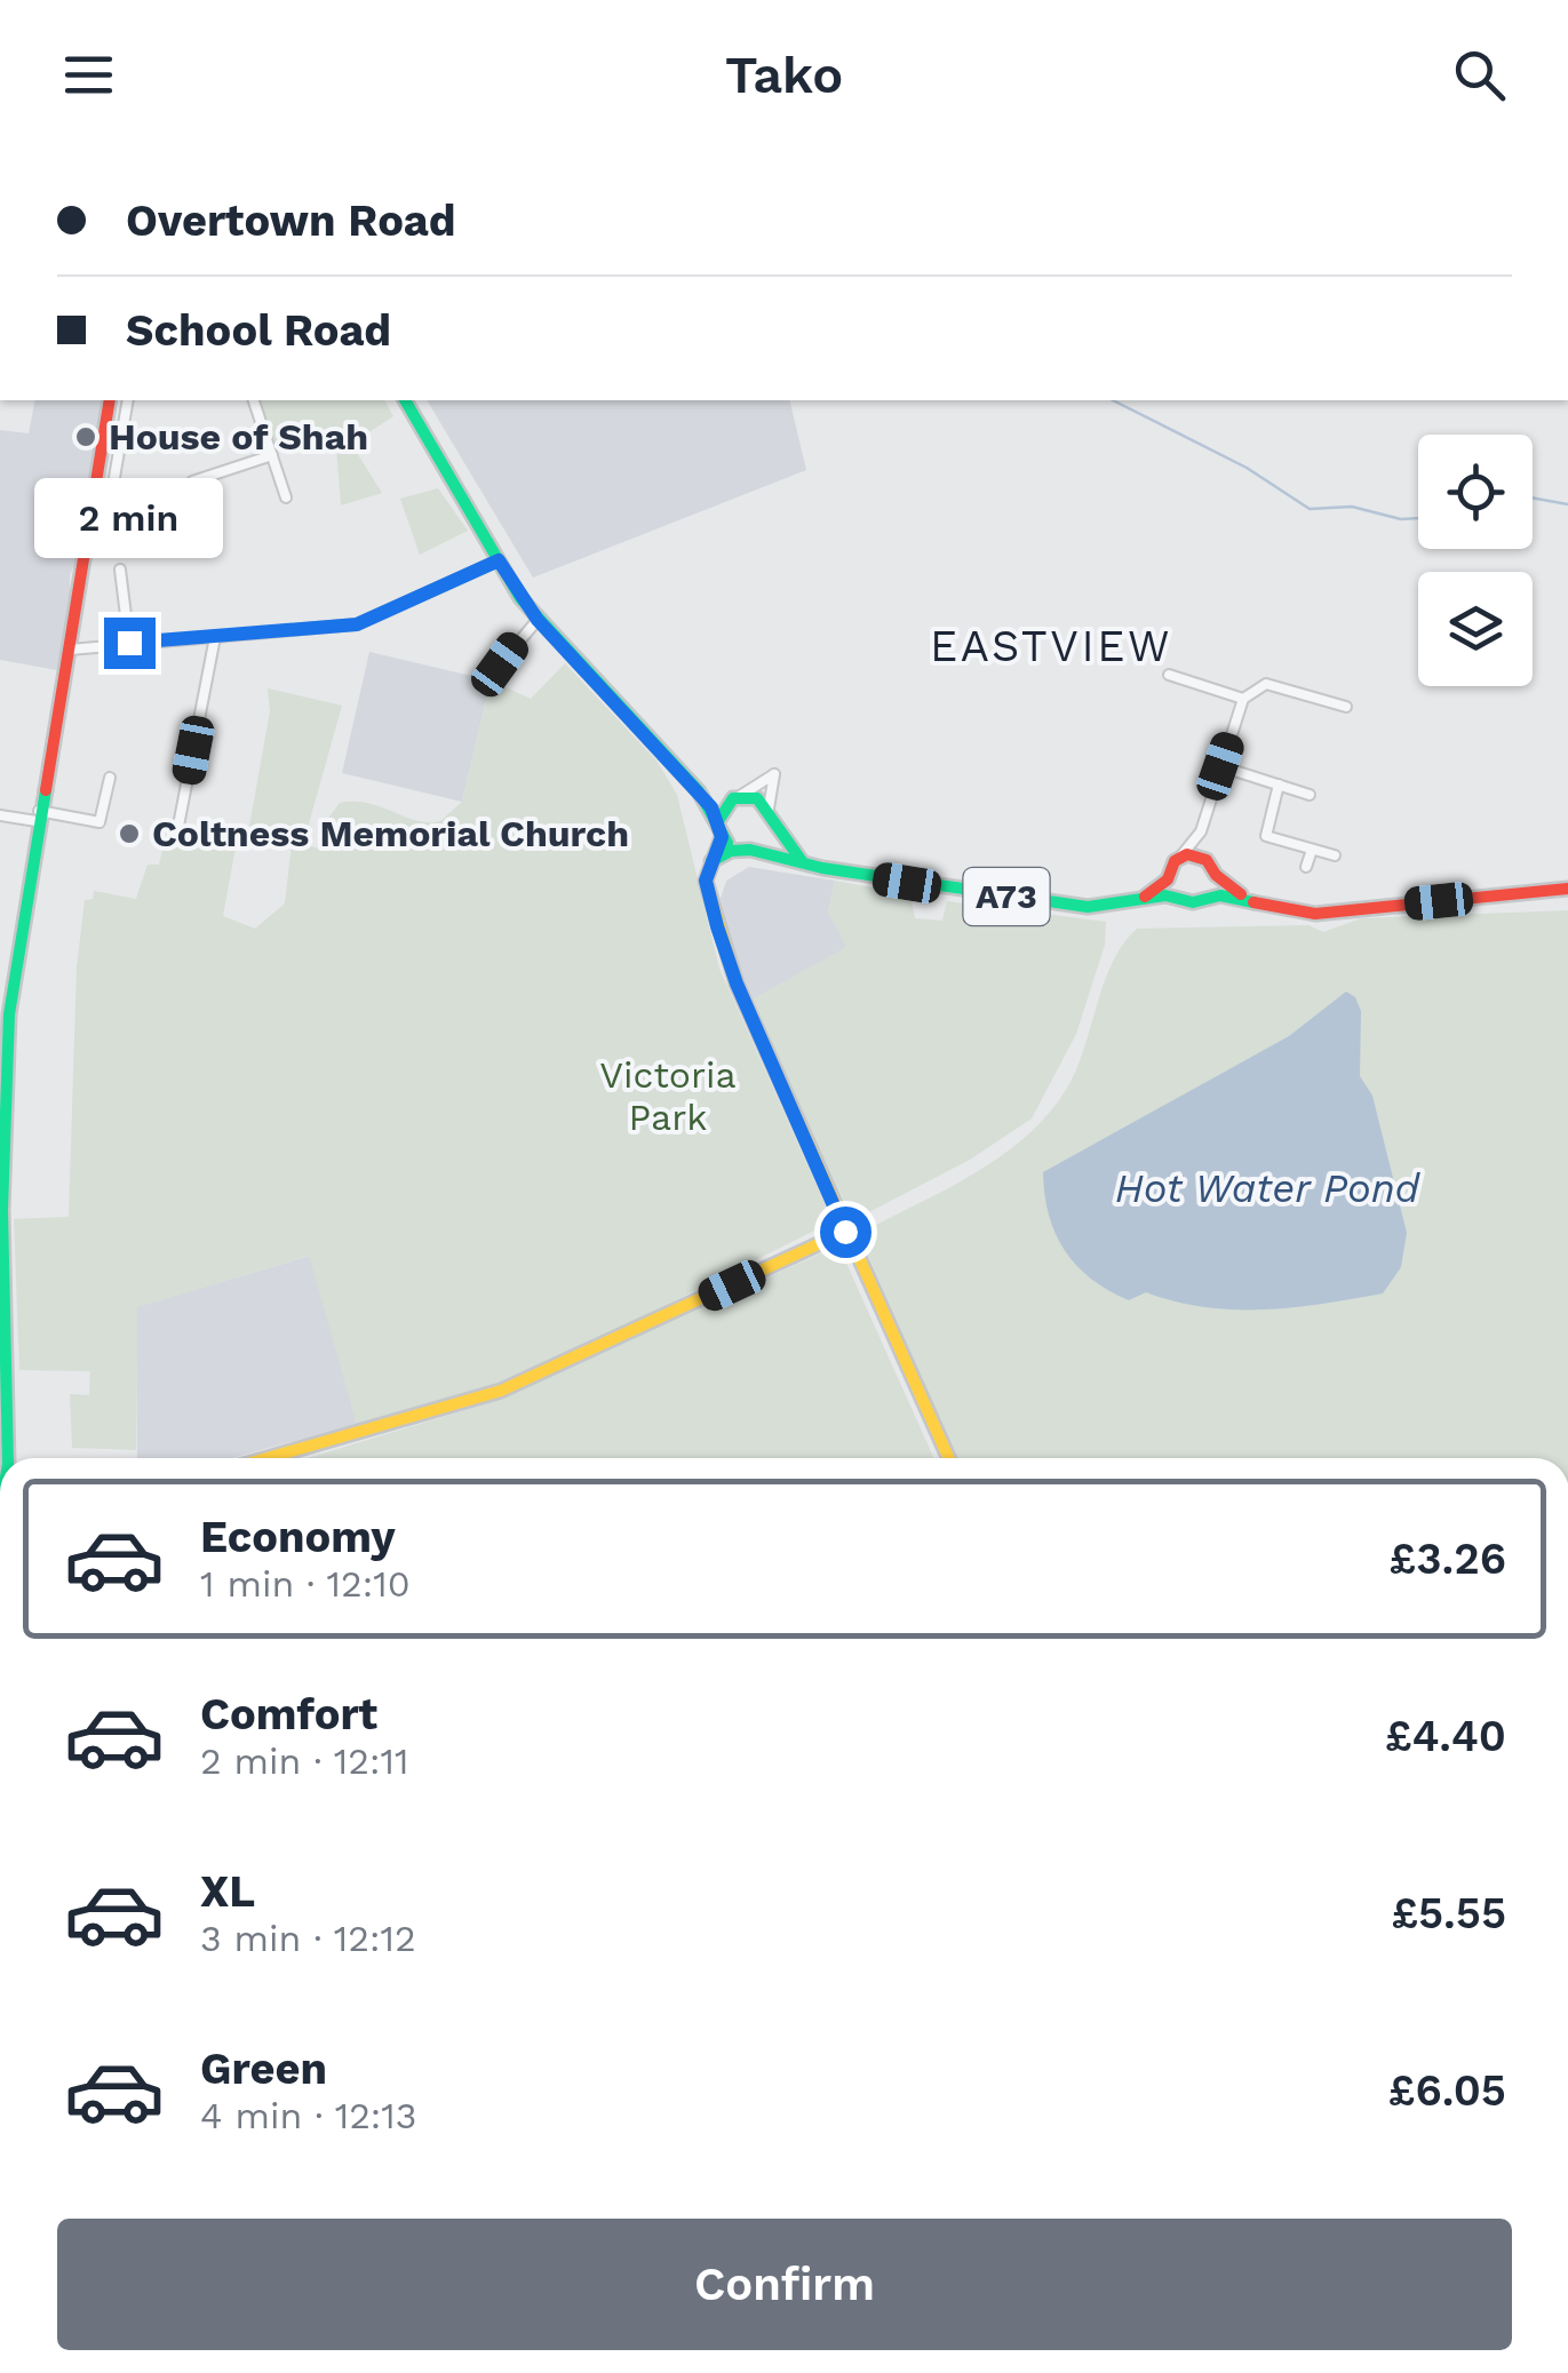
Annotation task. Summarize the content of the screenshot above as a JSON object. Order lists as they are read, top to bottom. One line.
{"streets":{"main road":["A73"]},"districts":["EASTVIEW"],"water":["Hot Water Pond"],"parks":["Victoria Park"],"places":["House of Shah","Coltness Memorial Church"],"page":{"header":"Tako","banner":["Overtown Road","School Road"],"bubble":"2 min","list":[{"name":"Economy","note":"1 min · 12:10","value":"£3.26"},{"name":"Comfort","note":"2 min · 12:11","value":"£4.40"},{"name":"XL","note":"3 min · 12:12","value":"£5.55"},{"name":"Green","note":"4 min · 12:13","value":"£6.05"}],"buttons":"Confirm"}}
